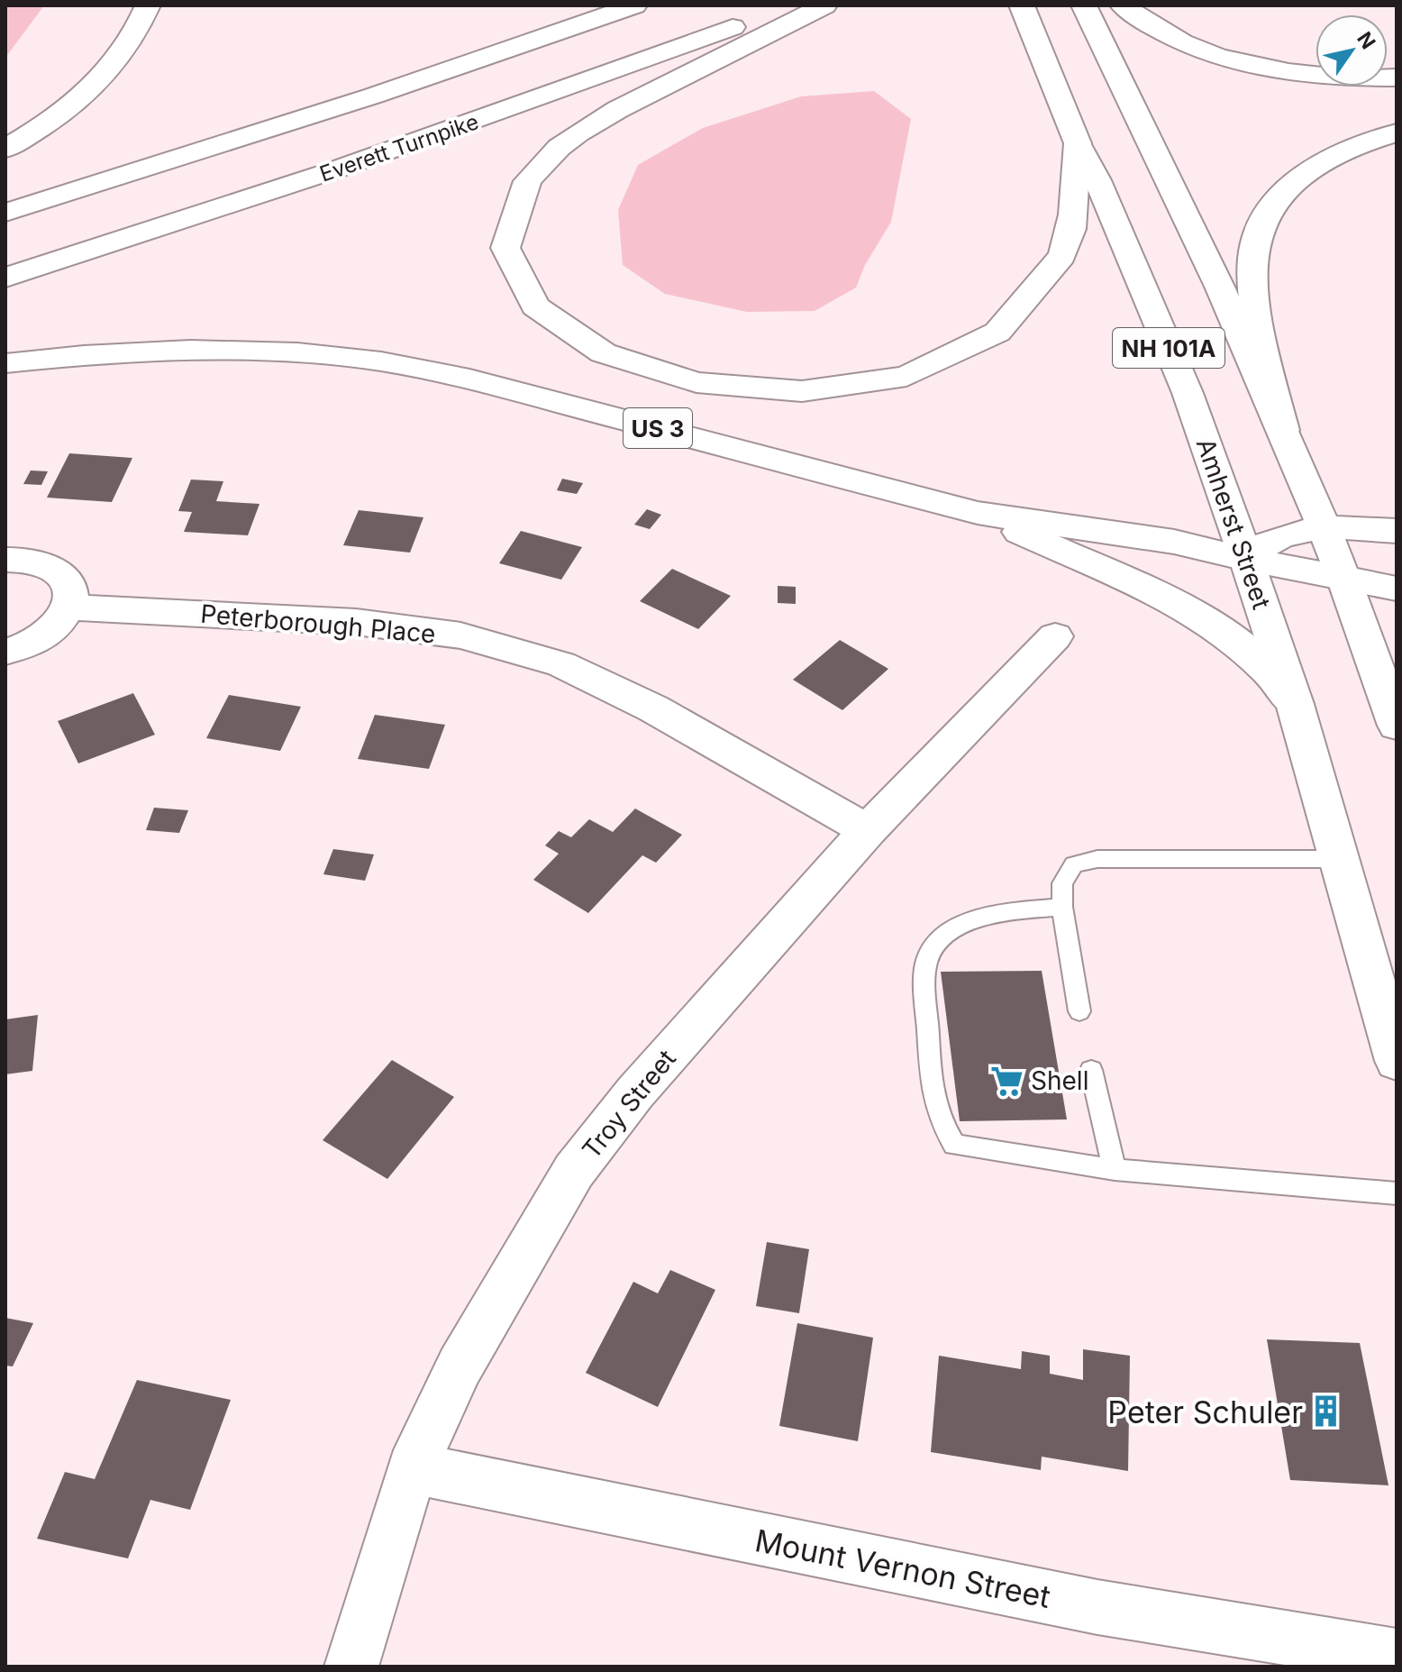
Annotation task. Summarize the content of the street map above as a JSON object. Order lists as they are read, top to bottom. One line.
{"streets":{"main road":["Everett Turnpike","NH 101A","US 3","Amherst Street","Peterborough Place","Troy Street","Mount Vernon Street"]},"crossings":[["US 3","Amherst Street"],["Peterborough Place","Troy Street"],["Troy Street","Mount Vernon Street"]],"places":{"supermarket":["Shell"],"building":["Peter Schuler"]},"north":"top right"}
